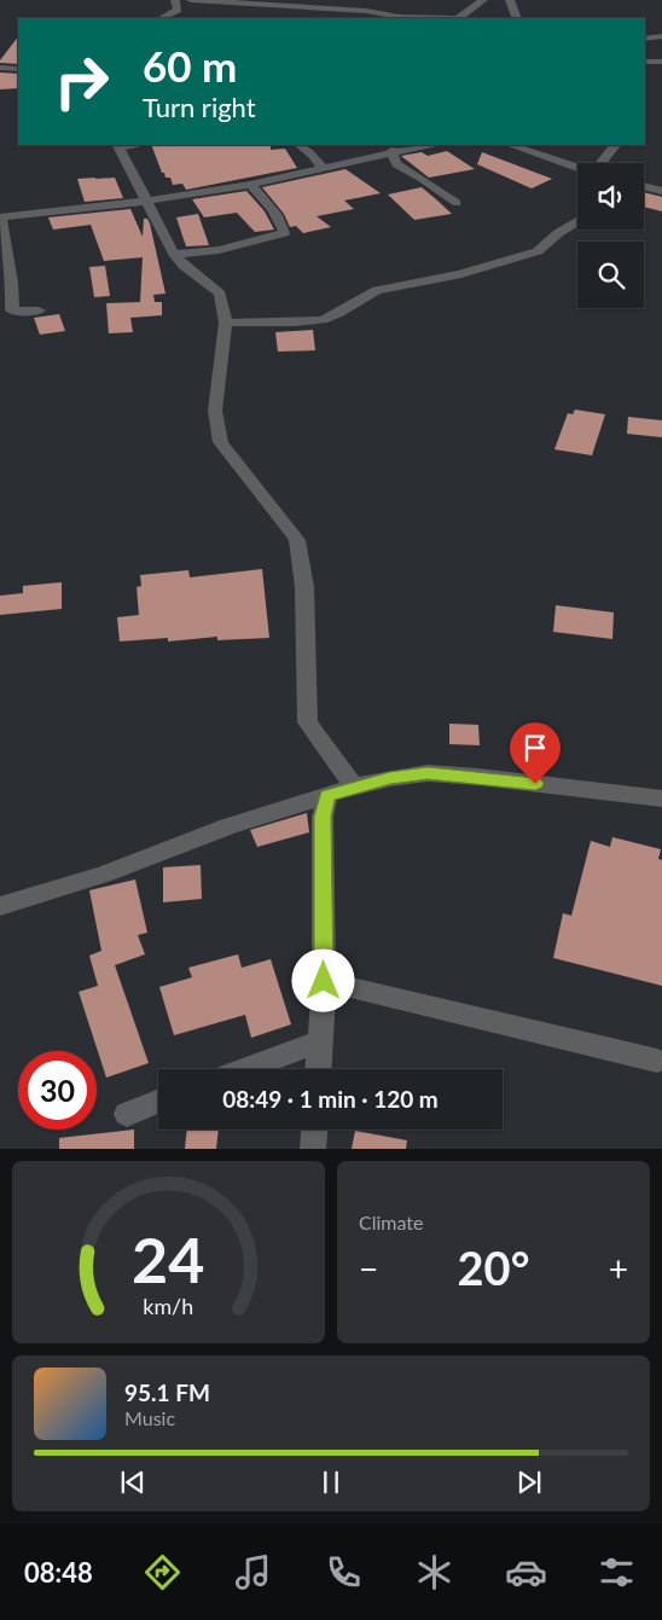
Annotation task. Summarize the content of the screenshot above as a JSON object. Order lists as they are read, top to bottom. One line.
{"page":{"turn":["60 m","Turn right"],"limit":"30","trip":"08:49 · 1 min · 120 m","tile":"Climate","heat":["−","20°","+"],"song":["95.1 FM","Music"],"tabs":"08:48","gauge":["24","km/h"]}}
